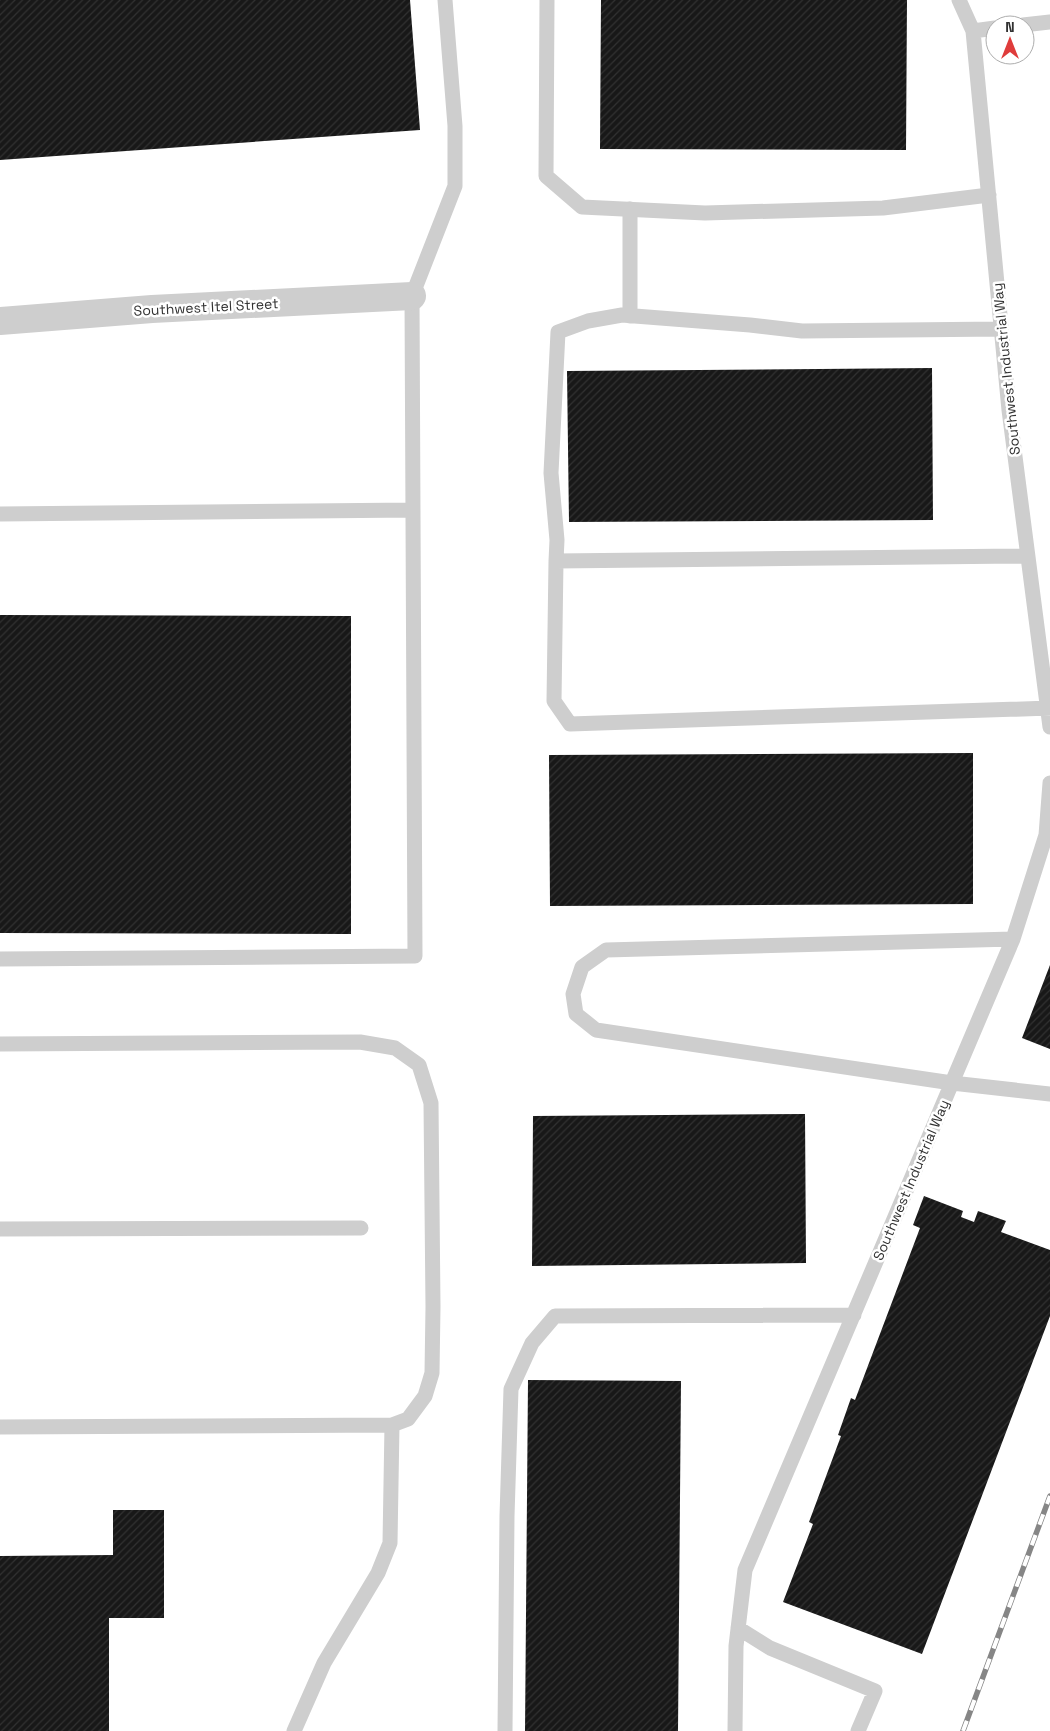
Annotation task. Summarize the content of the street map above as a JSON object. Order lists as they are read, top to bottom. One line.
{"streets":{"street":["Southwest Itel Street"],"lane":["Southwest Industrial Way"]},"north":"top"}
